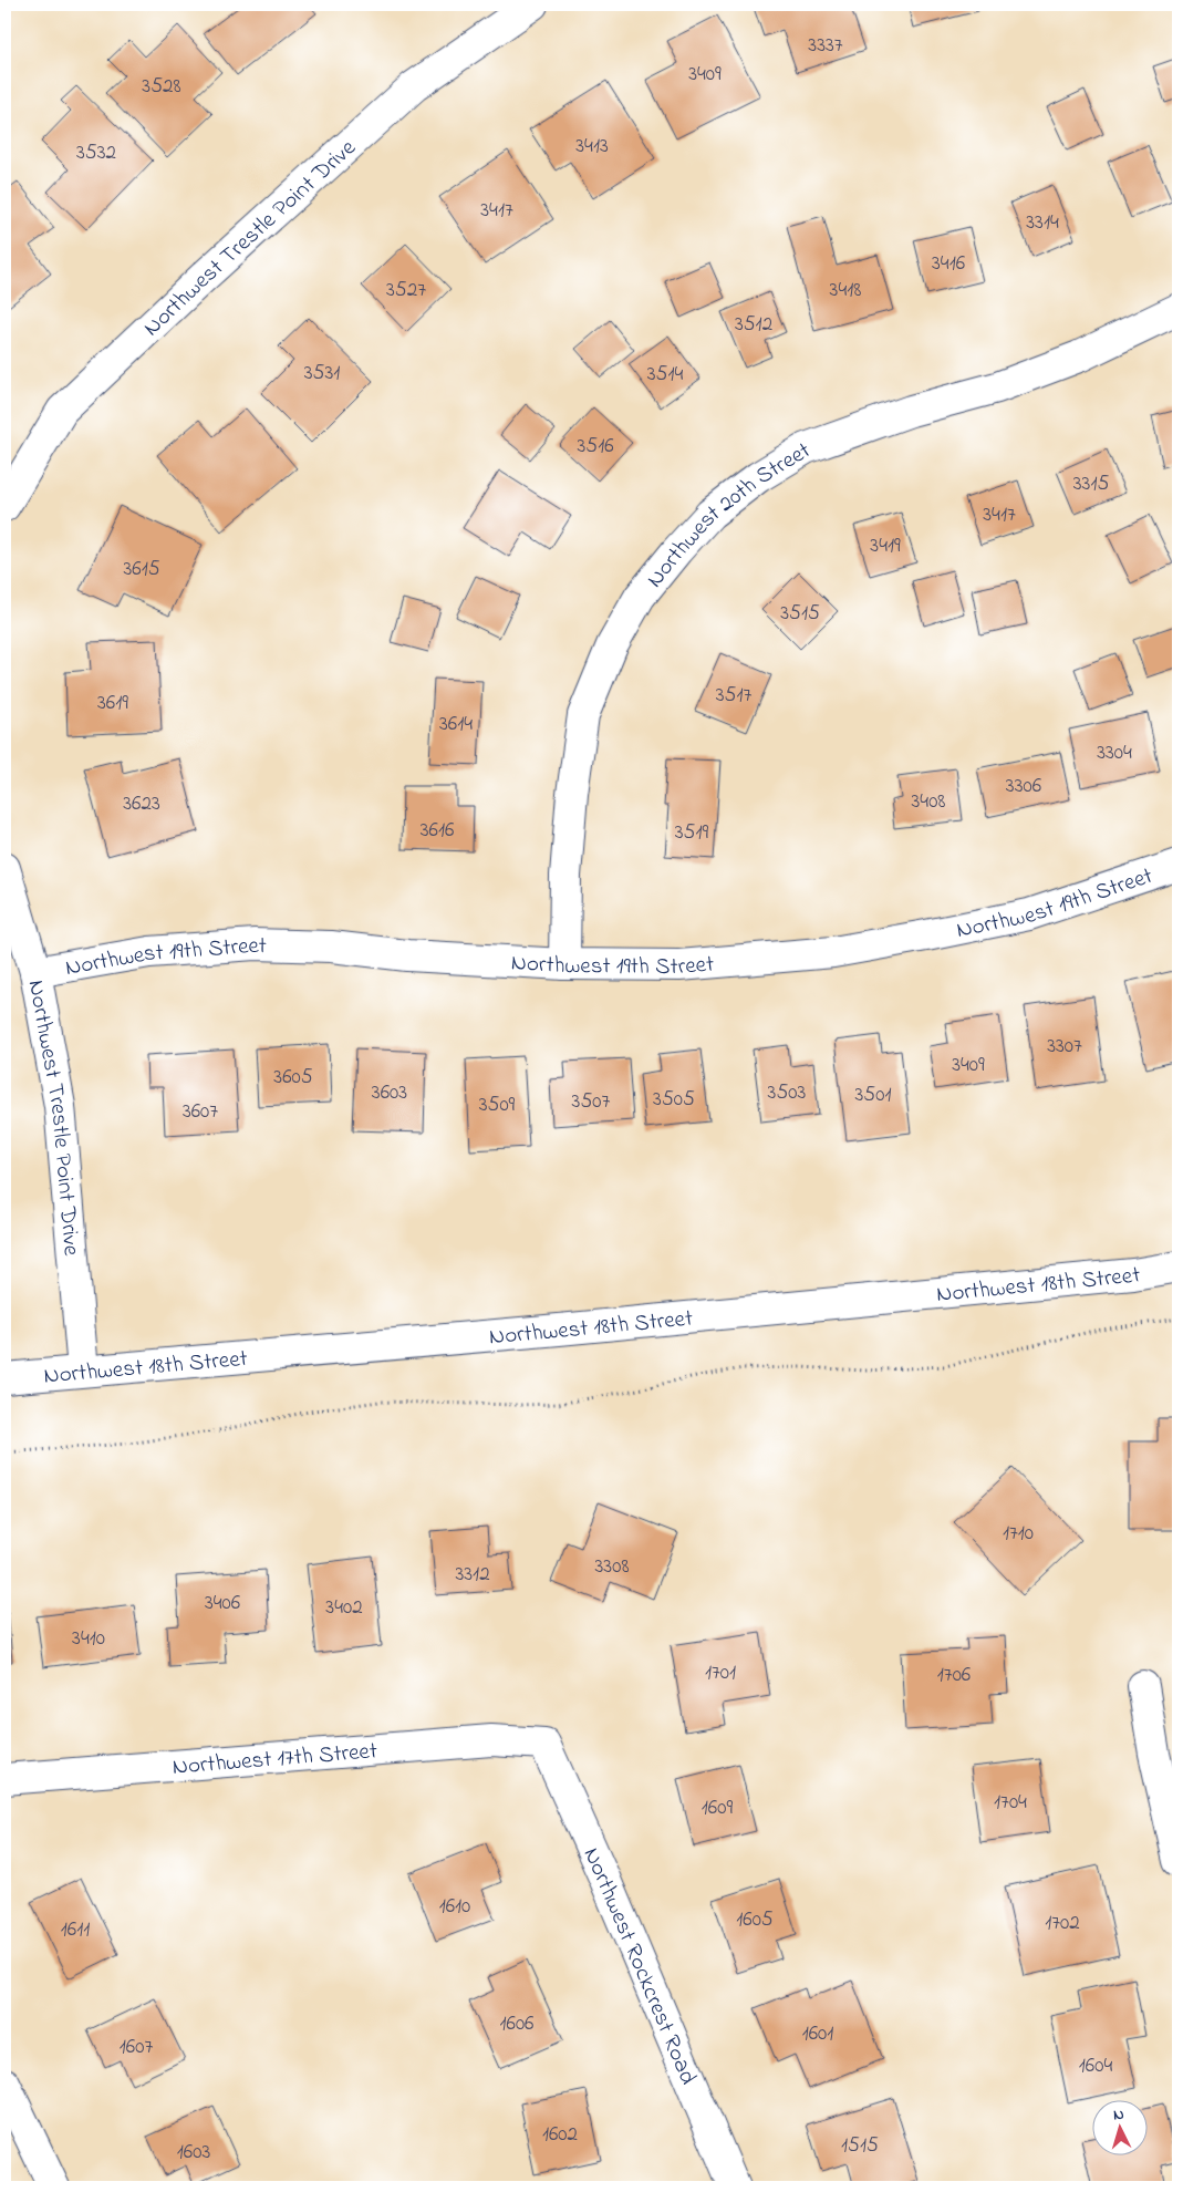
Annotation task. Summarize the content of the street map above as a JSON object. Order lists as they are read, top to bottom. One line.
{"streets":{"street":["Northwest Trestle Point Drive","Northwest 20th Street","Northwest 19th Street","Northwest 18th Street","Northwest 17th Street","Northwest Rockcrest Road"]},"crossings":[["Northwest Trestle Point Drive","Northwest 19th Street"],["Northwest Trestle Point Drive","Northwest 18th Street"],["Northwest 20th Street","Northwest 19th Street"],["Northwest 17th Street","Northwest Rockcrest Road"]],"house_numbers":["3337","3409","3528","3413","3532","3417","3314","3416","3527","3418","3512","3531","3514","3516","3315","3417","3419","3615","3515","3517","3619","3614","3304","3306","3408","3623","3616","3519","3307","3409","3605","3603","3503","3501","3505","3507","3509","3607","1710","3308","3312","3406","3402","3410","1701","1706","1704","1609","1610","1605","1702","1611","1606","1601","1607","1604","1602","1515","1603"],"north":"top"}
